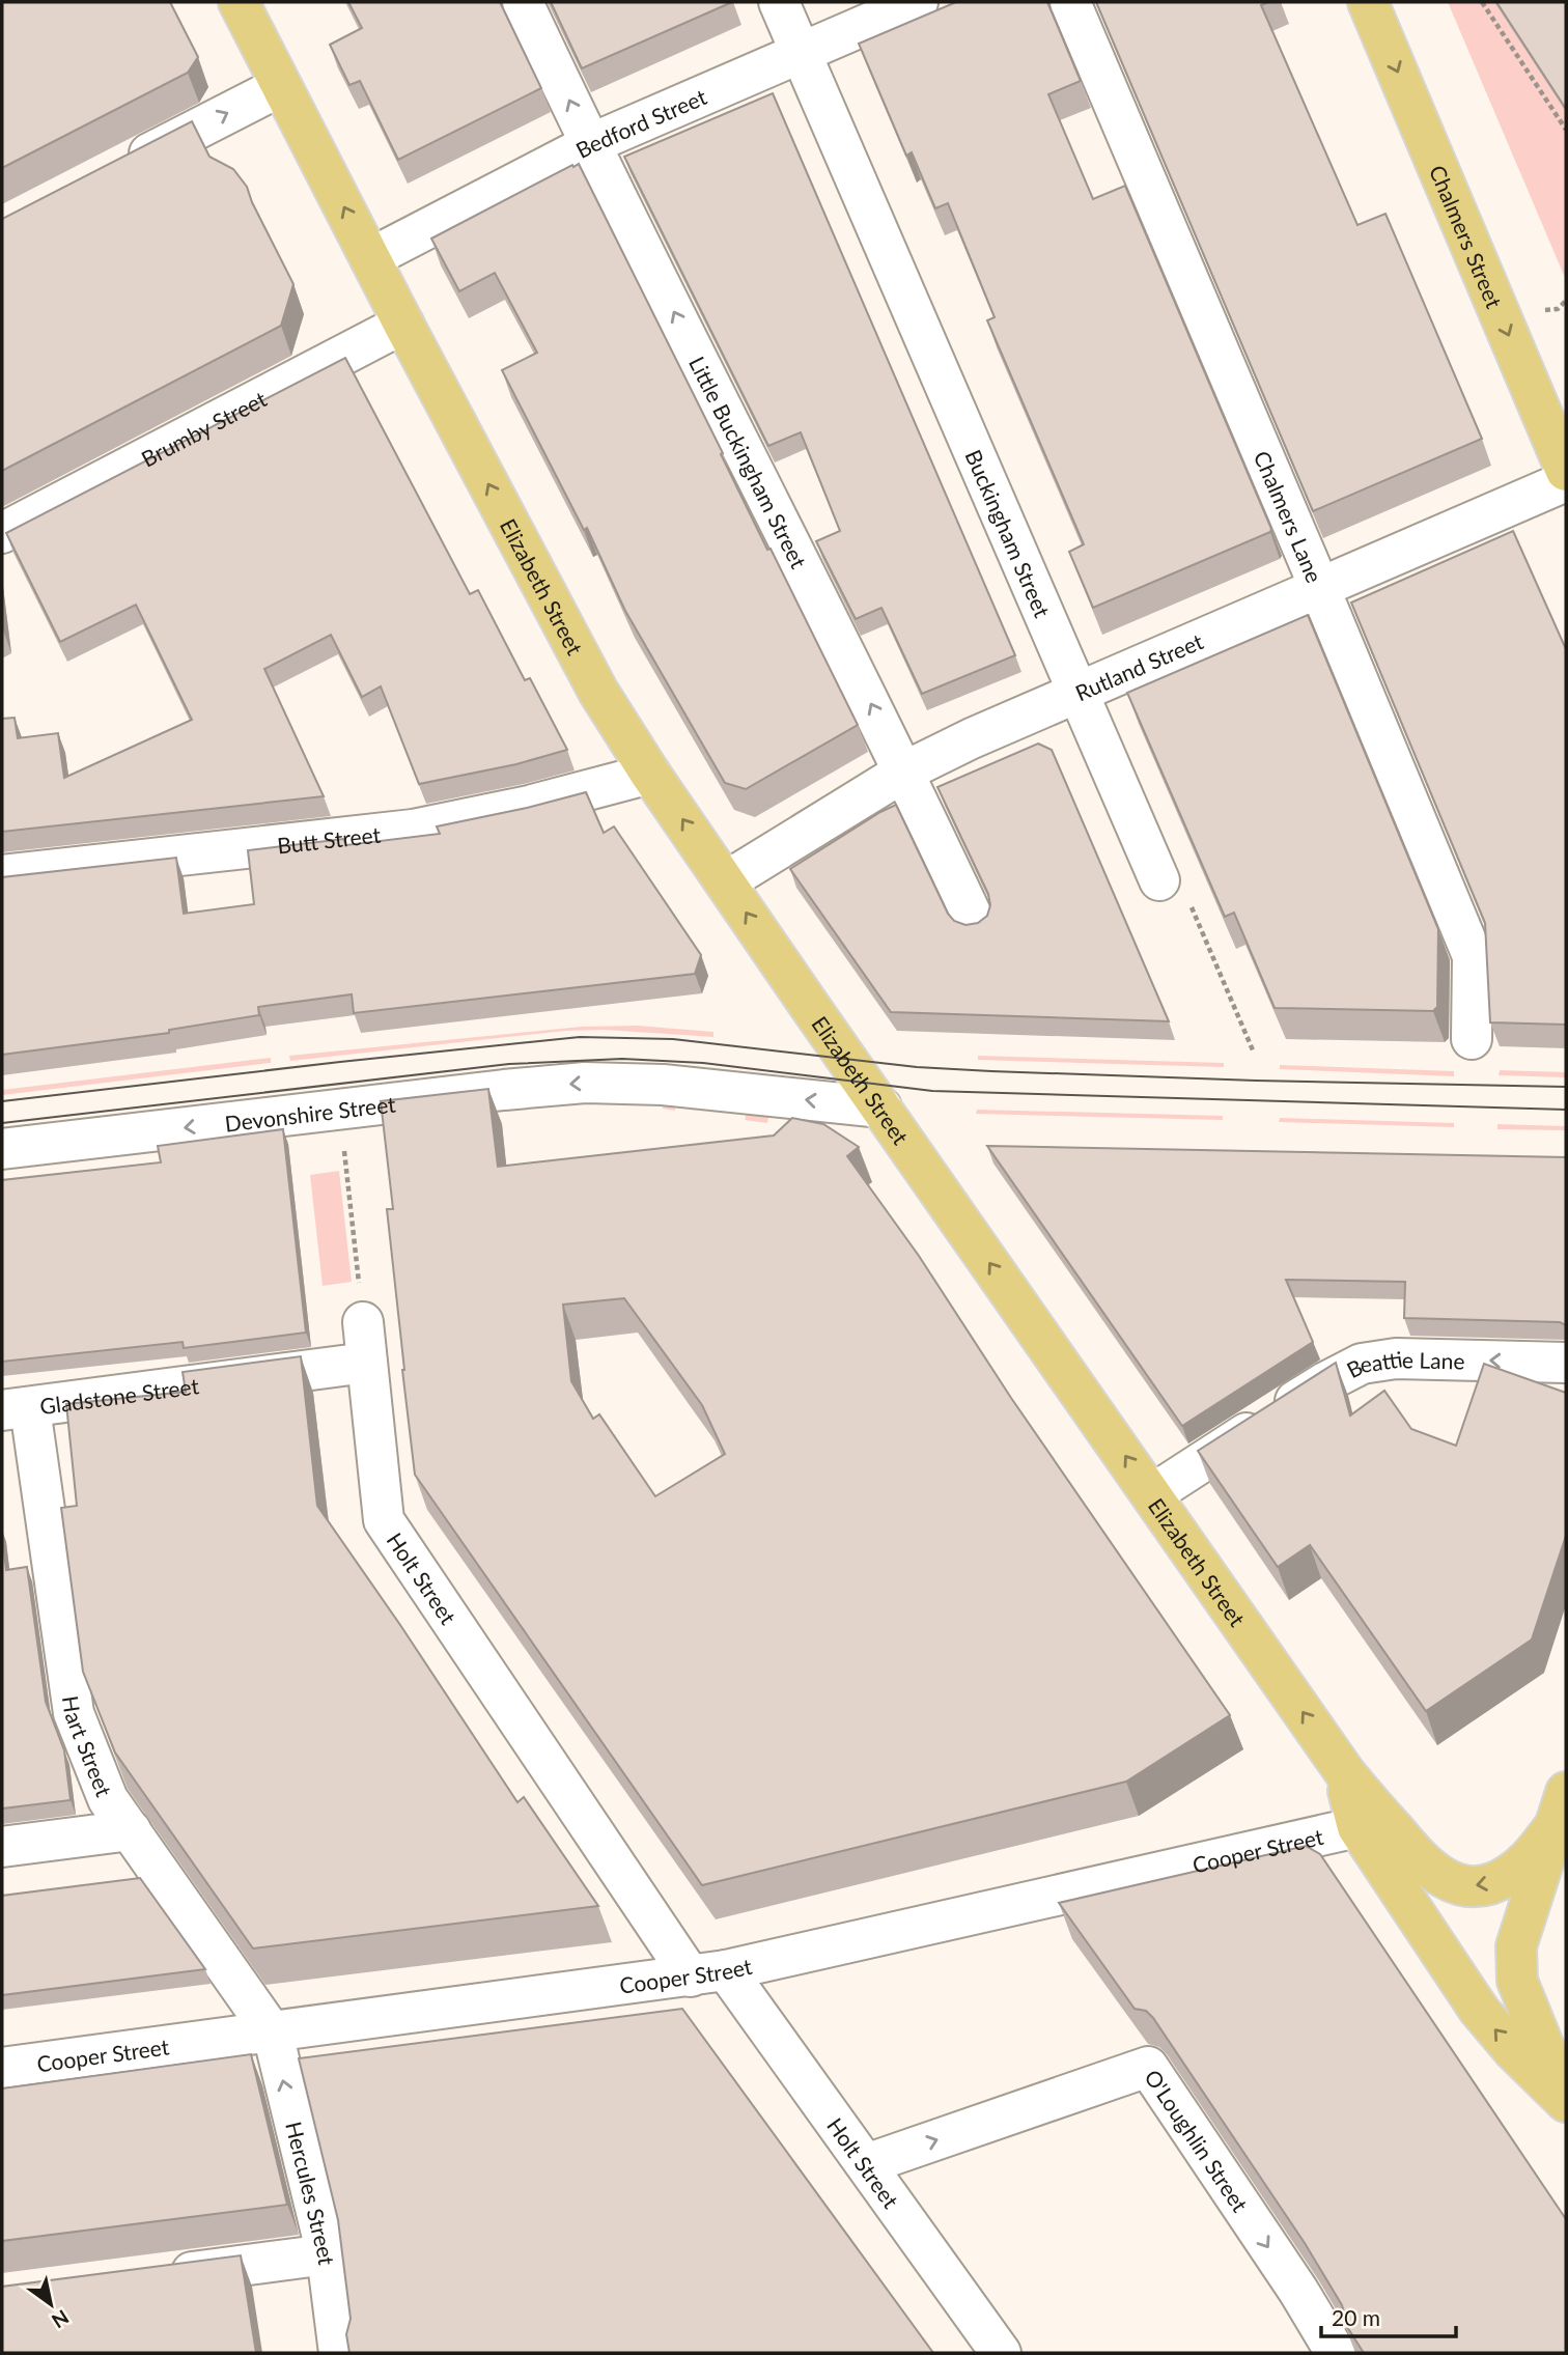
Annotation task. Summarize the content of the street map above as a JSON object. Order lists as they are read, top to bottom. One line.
{"streets":{"main road":["Chalmers Street","Elizabeth Street"],"street":["Bedford Street","Brumby Street","Little Buckingham Street","Chalmers Lane","Buckingham Street","Rutland Street","Butt Street","Devonshire Street","Beattie Lane","Gladstone Street","Holt Street","Hart Street","Cooper Street","O'Loughlin Street","Hercules Street"]},"crossings":[["Bedford Street","Little Buckingham Street"],["Bedford Street","Buckingham Street"],["Bedford Street","Elizabeth Street"],["Brumby Street","Elizabeth Street"],["Little Buckingham Street","Rutland Street"],["Chalmers Lane","Rutland Street"],["Buckingham Street","Rutland Street"],["Elizabeth Street","Rutland Street"],["Elizabeth Street","Butt Street"],["Elizabeth Street","Devonshire Street"],["Elizabeth Street","Beattie Lane"],["Elizabeth Street","Cooper Street"],["Gladstone Street","Holt Street"],["Gladstone Street","Hart Street"],["Holt Street","Cooper Street"],["Holt Street","O'Loughlin Street"],["Hart Street","Cooper Street"],["Hart Street","Hercules Street"],["Cooper Street","Hercules Street"]],"one_way":["Chalmers Street","Little Buckingham Street","Elizabeth Street","Devonshire Street","Beattie Lane","Hercules Street"],"scale_bar":"20 m","north":"bottom right"}
